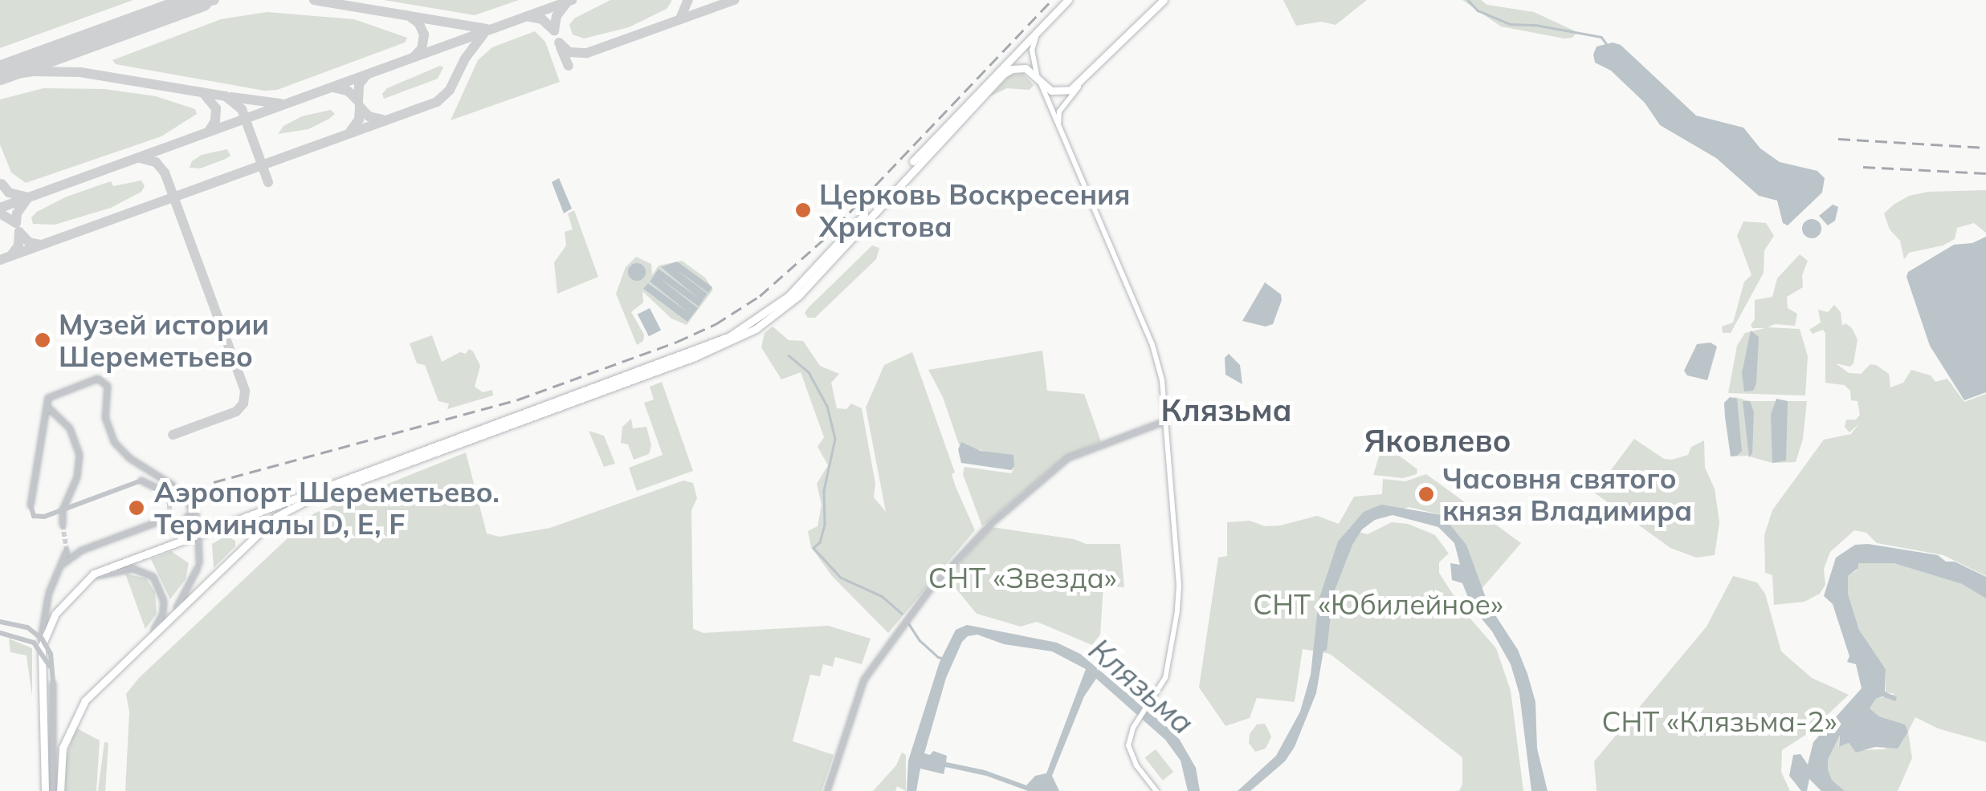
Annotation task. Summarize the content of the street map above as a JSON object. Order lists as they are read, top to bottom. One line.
{"districts":["Клязьма","Яковлево"],"water":["Клязьма"],"parks":["СНТ «Звезда»","СНТ «Юбилейное»","СНТ «Клязьма-2»"],"places":["Церковь Воскресения Христова","Музей истории Шереметьево","Часовня святого князя Владимира","Аэропорт Шереметьево. Терминалы D, E, F"]}
